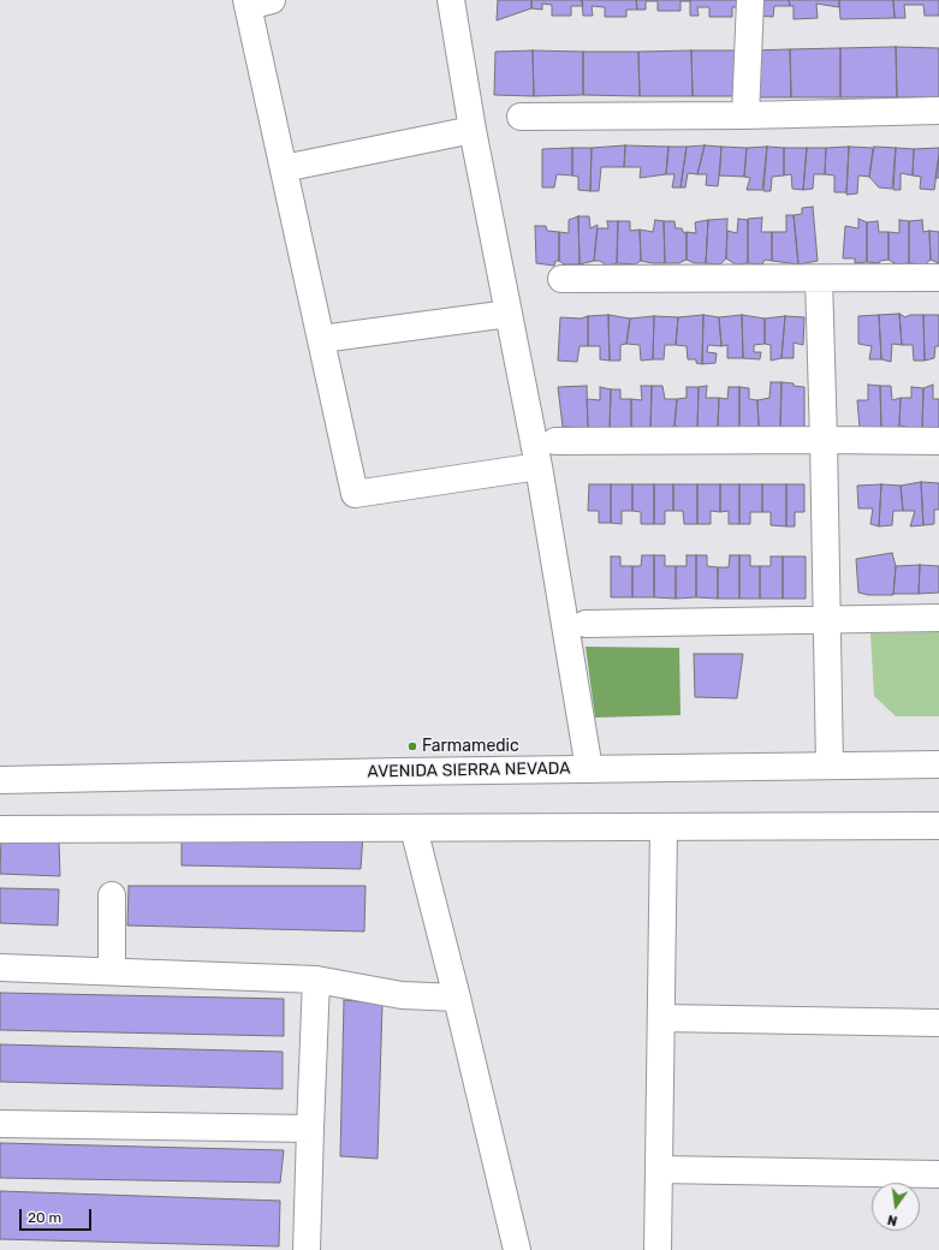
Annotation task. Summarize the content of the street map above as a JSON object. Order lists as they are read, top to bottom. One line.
{"streets":{"street":["AVENIDA SIERRA NEVADA"]},"places":["Farmamedic"],"scale_bar":"20 m","north":"bottom"}
